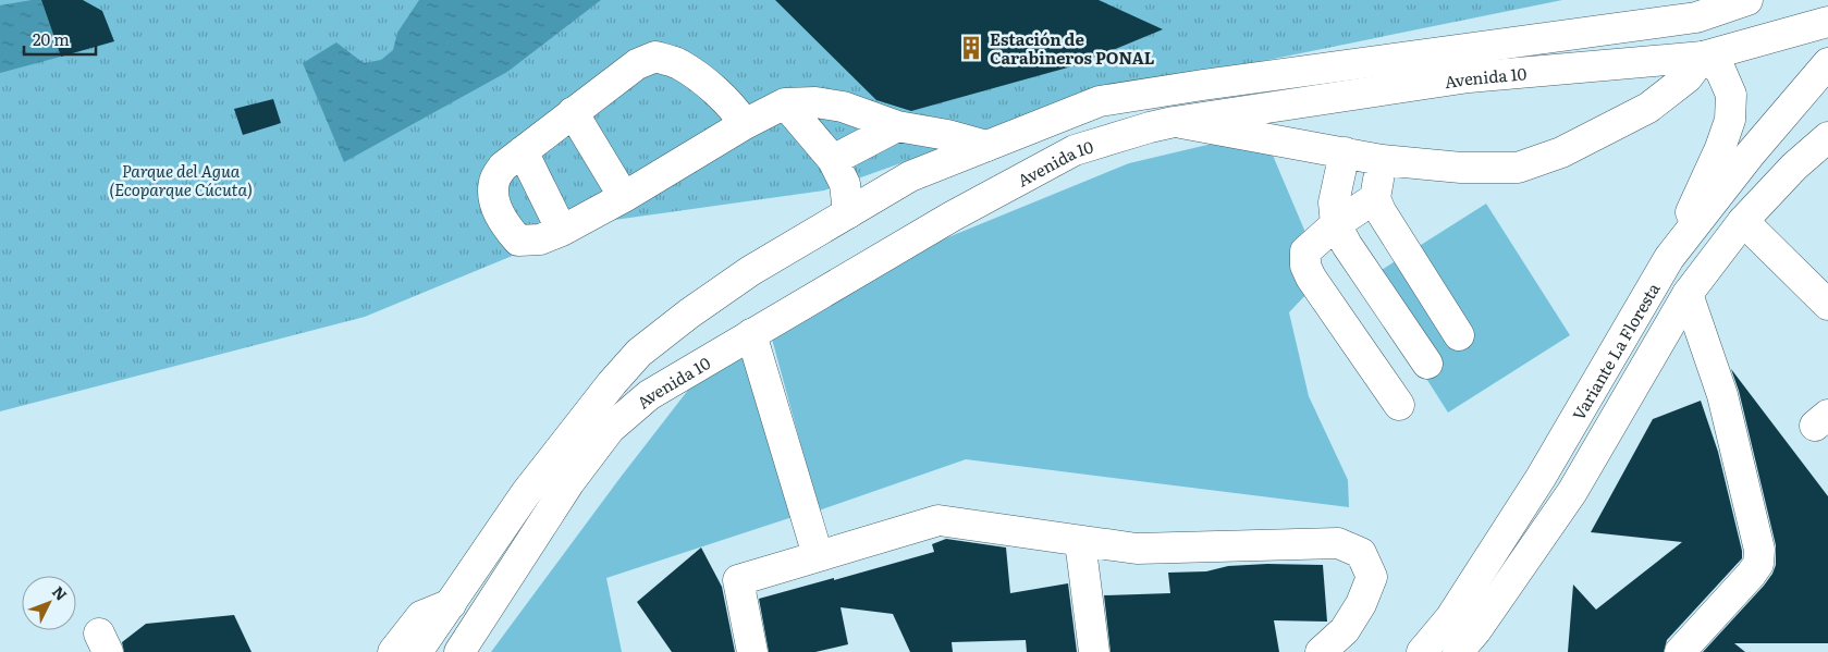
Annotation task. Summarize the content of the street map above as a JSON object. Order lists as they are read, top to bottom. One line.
{"streets":{"main road":["Avenida 10","Variante La Floresta"]},"parks":["Parque del Agua (Ecoparque Cúcuta)"],"places":{"building":["Estación de Carabineros PONAL"]},"scale_bar":"20 m","north":"top right"}
